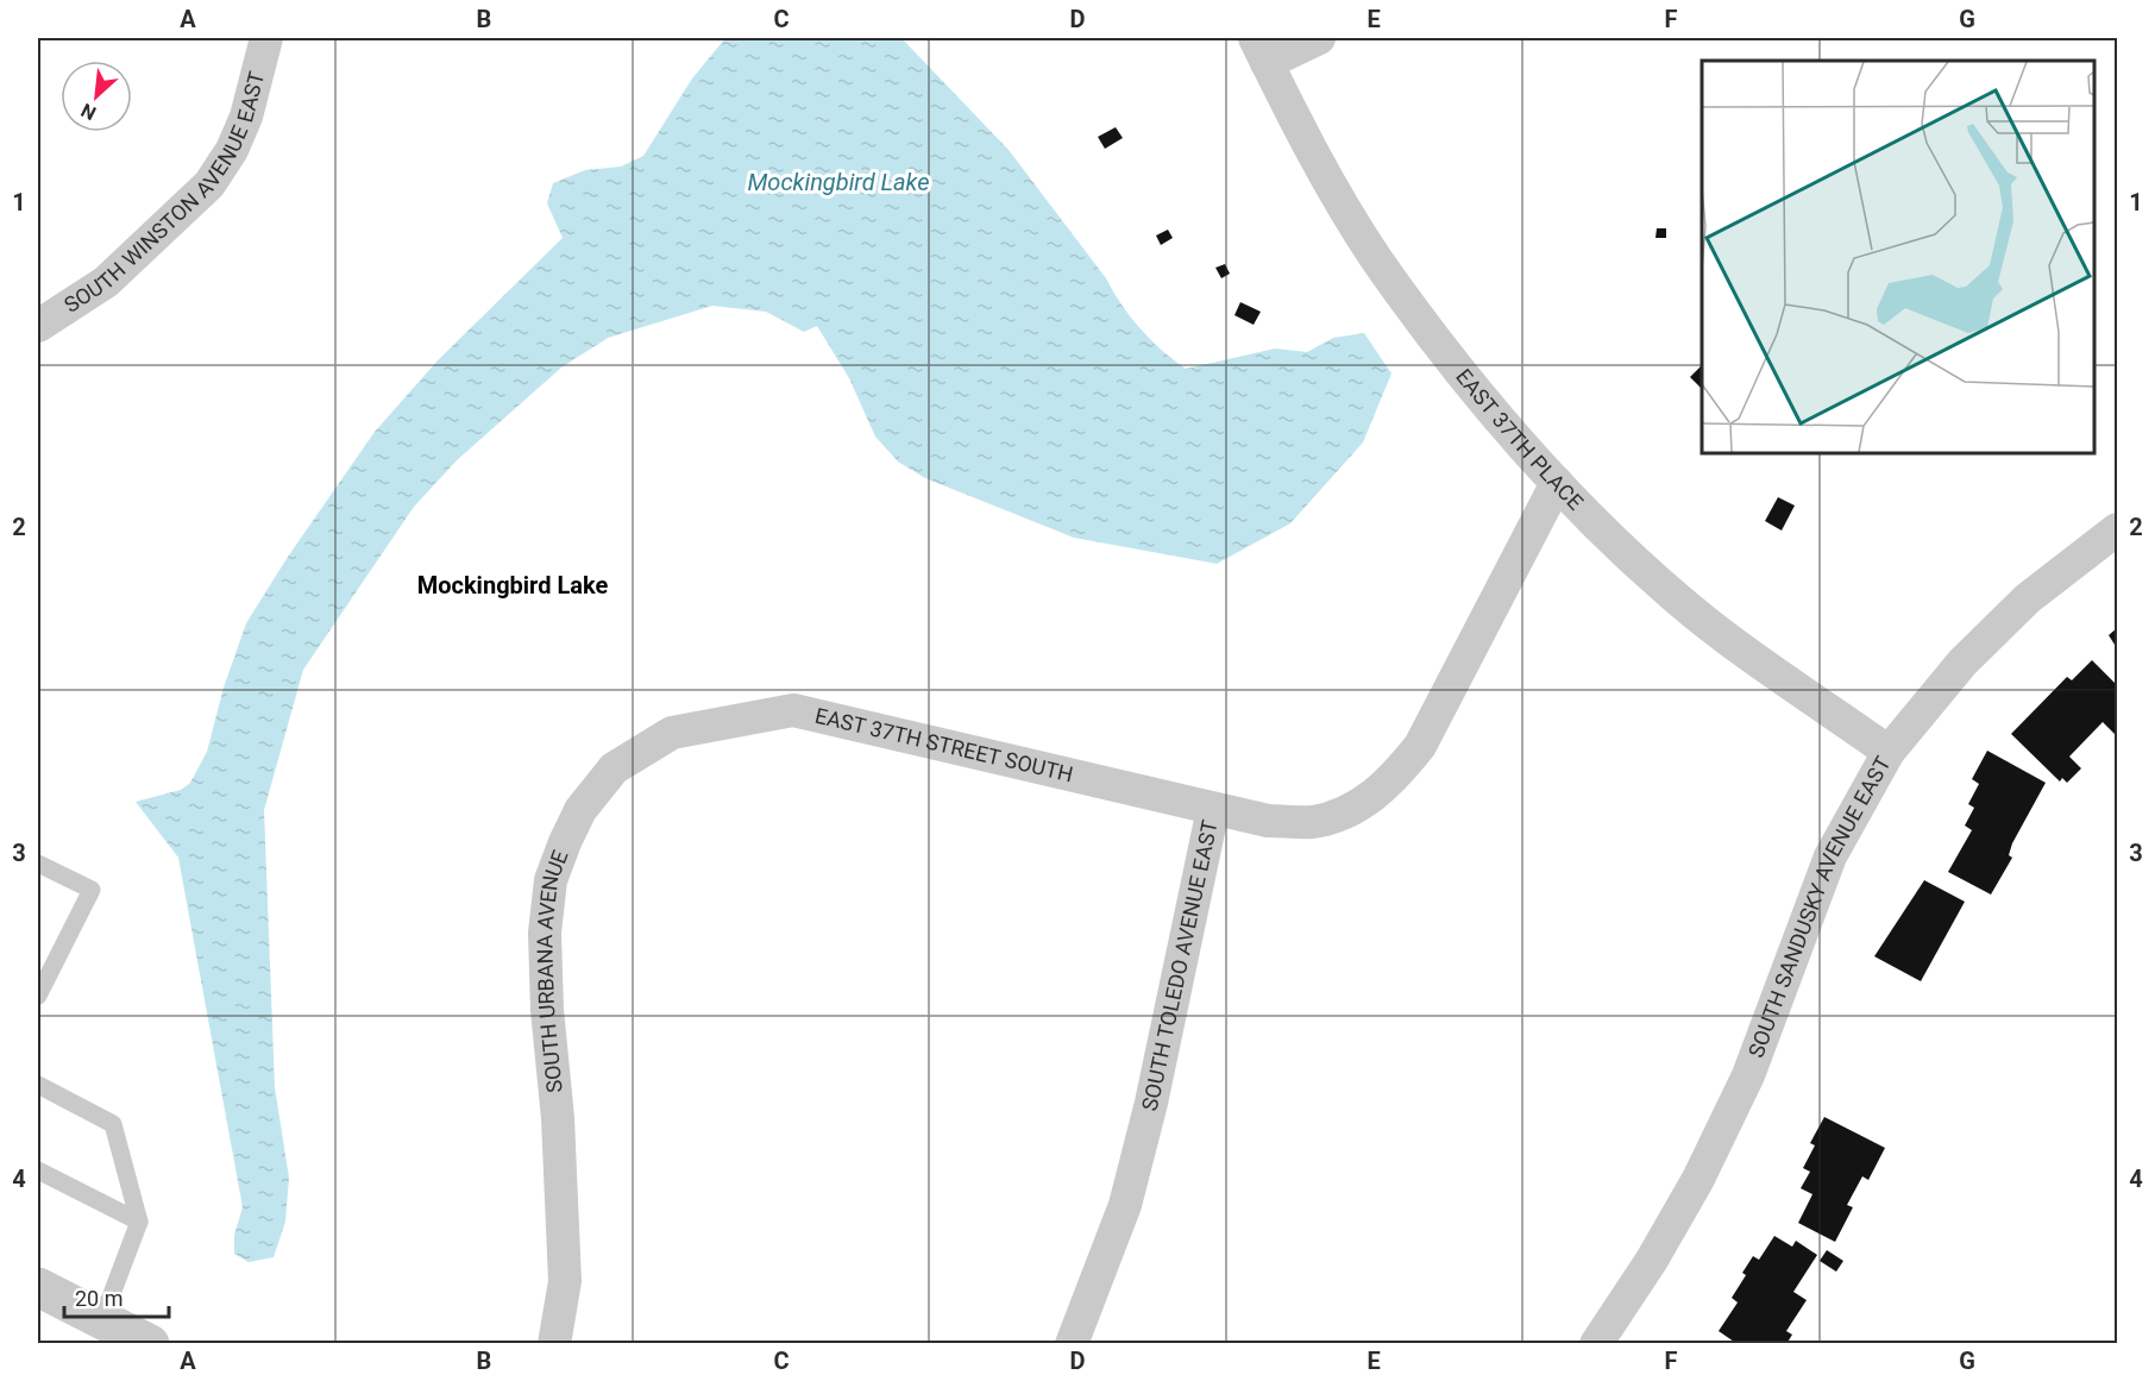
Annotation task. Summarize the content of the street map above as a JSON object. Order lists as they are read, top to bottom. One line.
{"streets":{"street":["SOUTH WINSTON AVENUE EAST","EAST 37TH PLACE","EAST 37TH STREET SOUTH","SOUTH SANDUSKY AVENUE EAST","SOUTH TOLEDO AVENUE EAST","SOUTH URBANA AVENUE"]},"crossings":[["EAST 37TH PLACE","SOUTH SANDUSKY AVENUE EAST"],["EAST 37TH PLACE","SOUTH TOLEDO AVENUE EAST"],["EAST 37TH STREET SOUTH","SOUTH TOLEDO AVENUE EAST"],["EAST 37TH STREET SOUTH","SOUTH URBANA AVENUE"]],"districts":["Mockingbird Lake"],"water":["Mockingbird Lake"],"scale_bar":"20 m","north":"bottom left","grid":{"columns":["A","B","C","D","E","F","G"],"rows":["1","2","3","4"]}}
